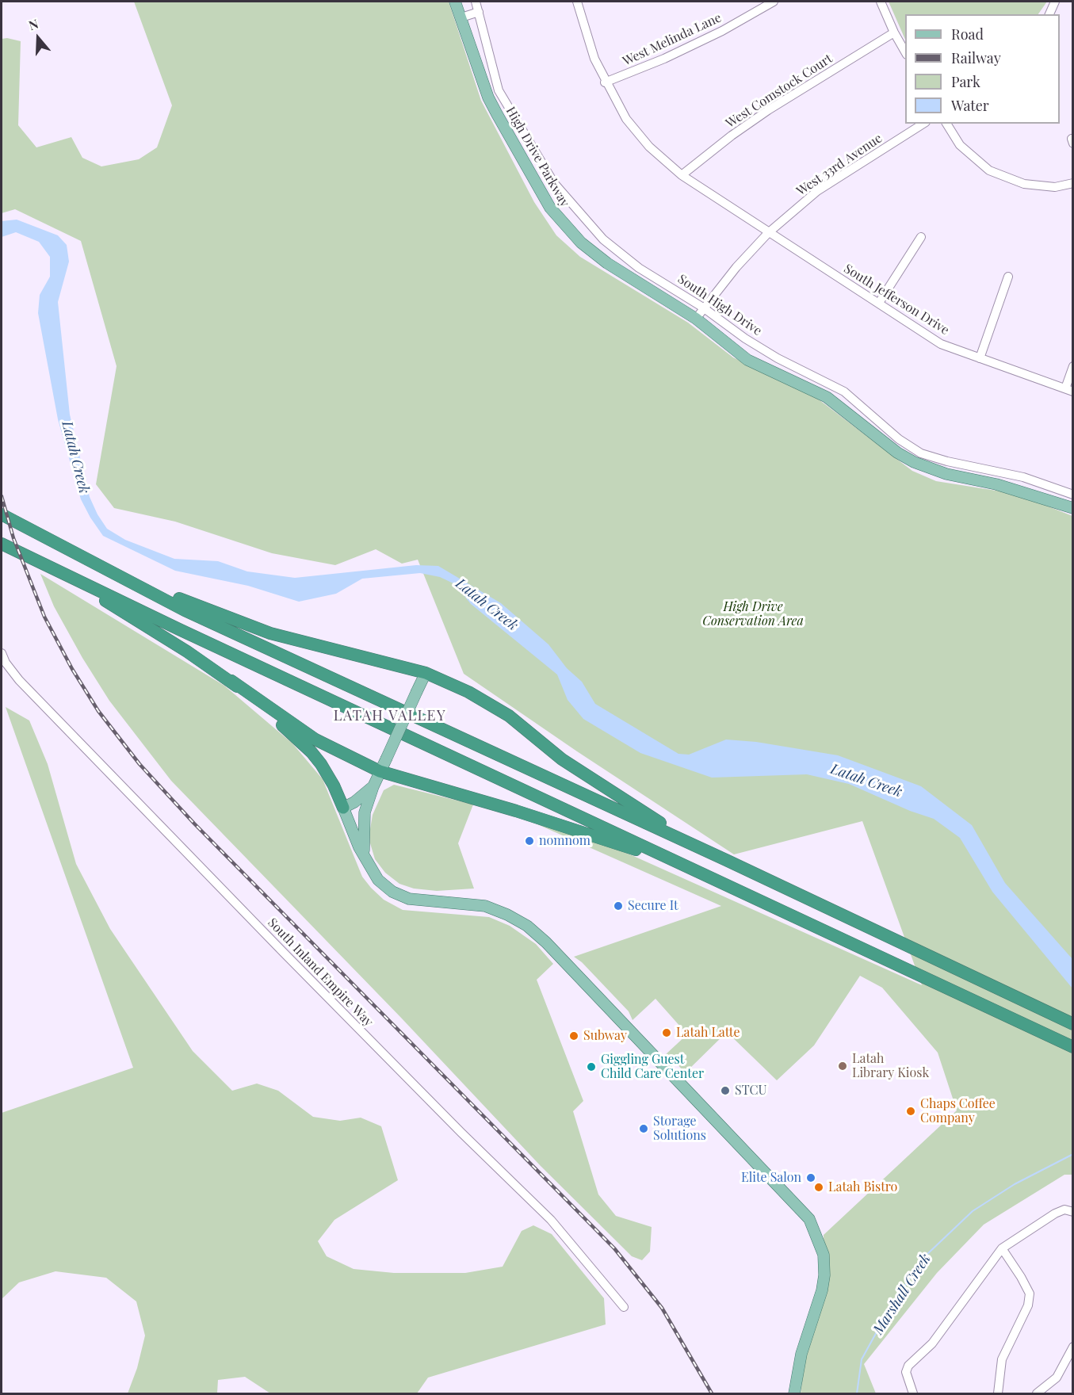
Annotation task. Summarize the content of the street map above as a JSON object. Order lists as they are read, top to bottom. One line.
{"streets":{"main road":["High Drive Parkway","South High Drive"],"street":["West Melinda Lane","West Comstock Court","West 33rd Avenue","South Jefferson Drive","South Inland Empire Way"]},"crossings":[["West Melinda Lane","South Jefferson Drive"],["West Comstock Court","South Jefferson Drive"],["High Drive Parkway","West 33rd Avenue"],["High Drive Parkway","South High Drive"],["West 33rd Avenue","South Jefferson Drive"],["West 33rd Avenue","South High Drive"]],"districts":["LATAH VALLEY"],"water":["Latah Creek","Marshall Creek"],"parks":["High Drive Conservation Area"],"places":["nomnom","Secure It","Latah Latte","Subway","Latah Library Kiosk","Giggling Guest Child Care Center","STCU","Chaps Coffee Company","Storage Solutions","Elite Salon","Latah Bistro"],"legend":["Road","Railway","Park","Water"],"north":"top"}
